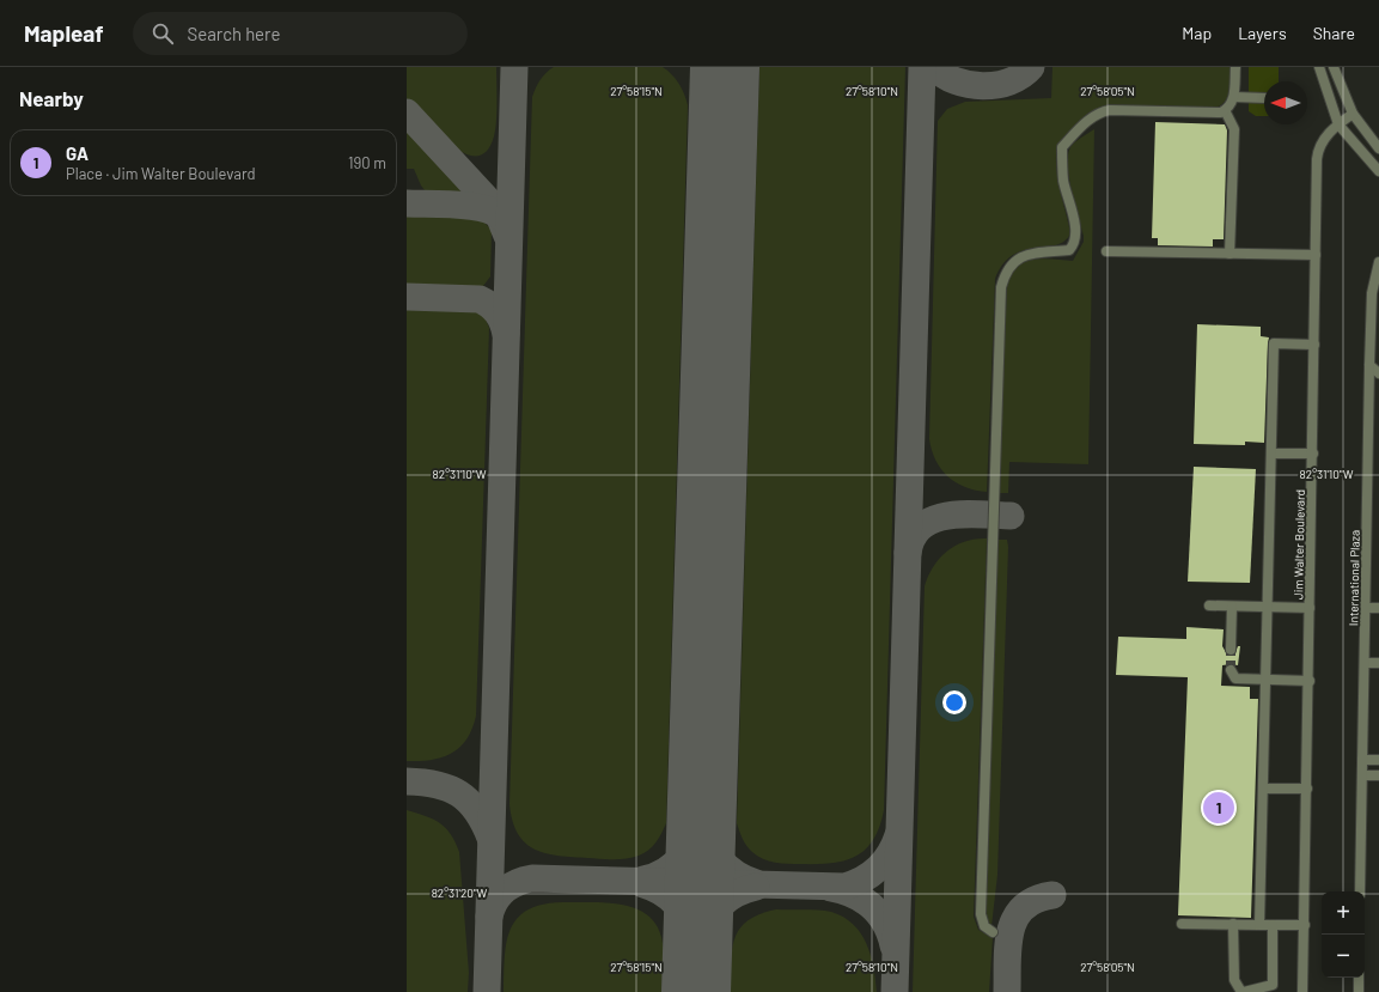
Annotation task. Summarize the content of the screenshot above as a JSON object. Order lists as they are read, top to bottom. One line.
{"streets":{"street":["Jim Walter Boulevard","International Plaza"]},"north":"left","page":{"header":"Mapleaf","search":"Search here","nav":["Map","Layers","Share"],"heading":"Nearby","list":[{"mark":"1","name":"GA","note":"Place · Jim Walter Boulevard","value":"190 m"}],"pins":"1","map_buttons":["+","−"]},"coordinates":["27°58'15\"N","27°58'10\"N","27°58'05\"N","82°31'10\"W","82°31'20\"W"]}
